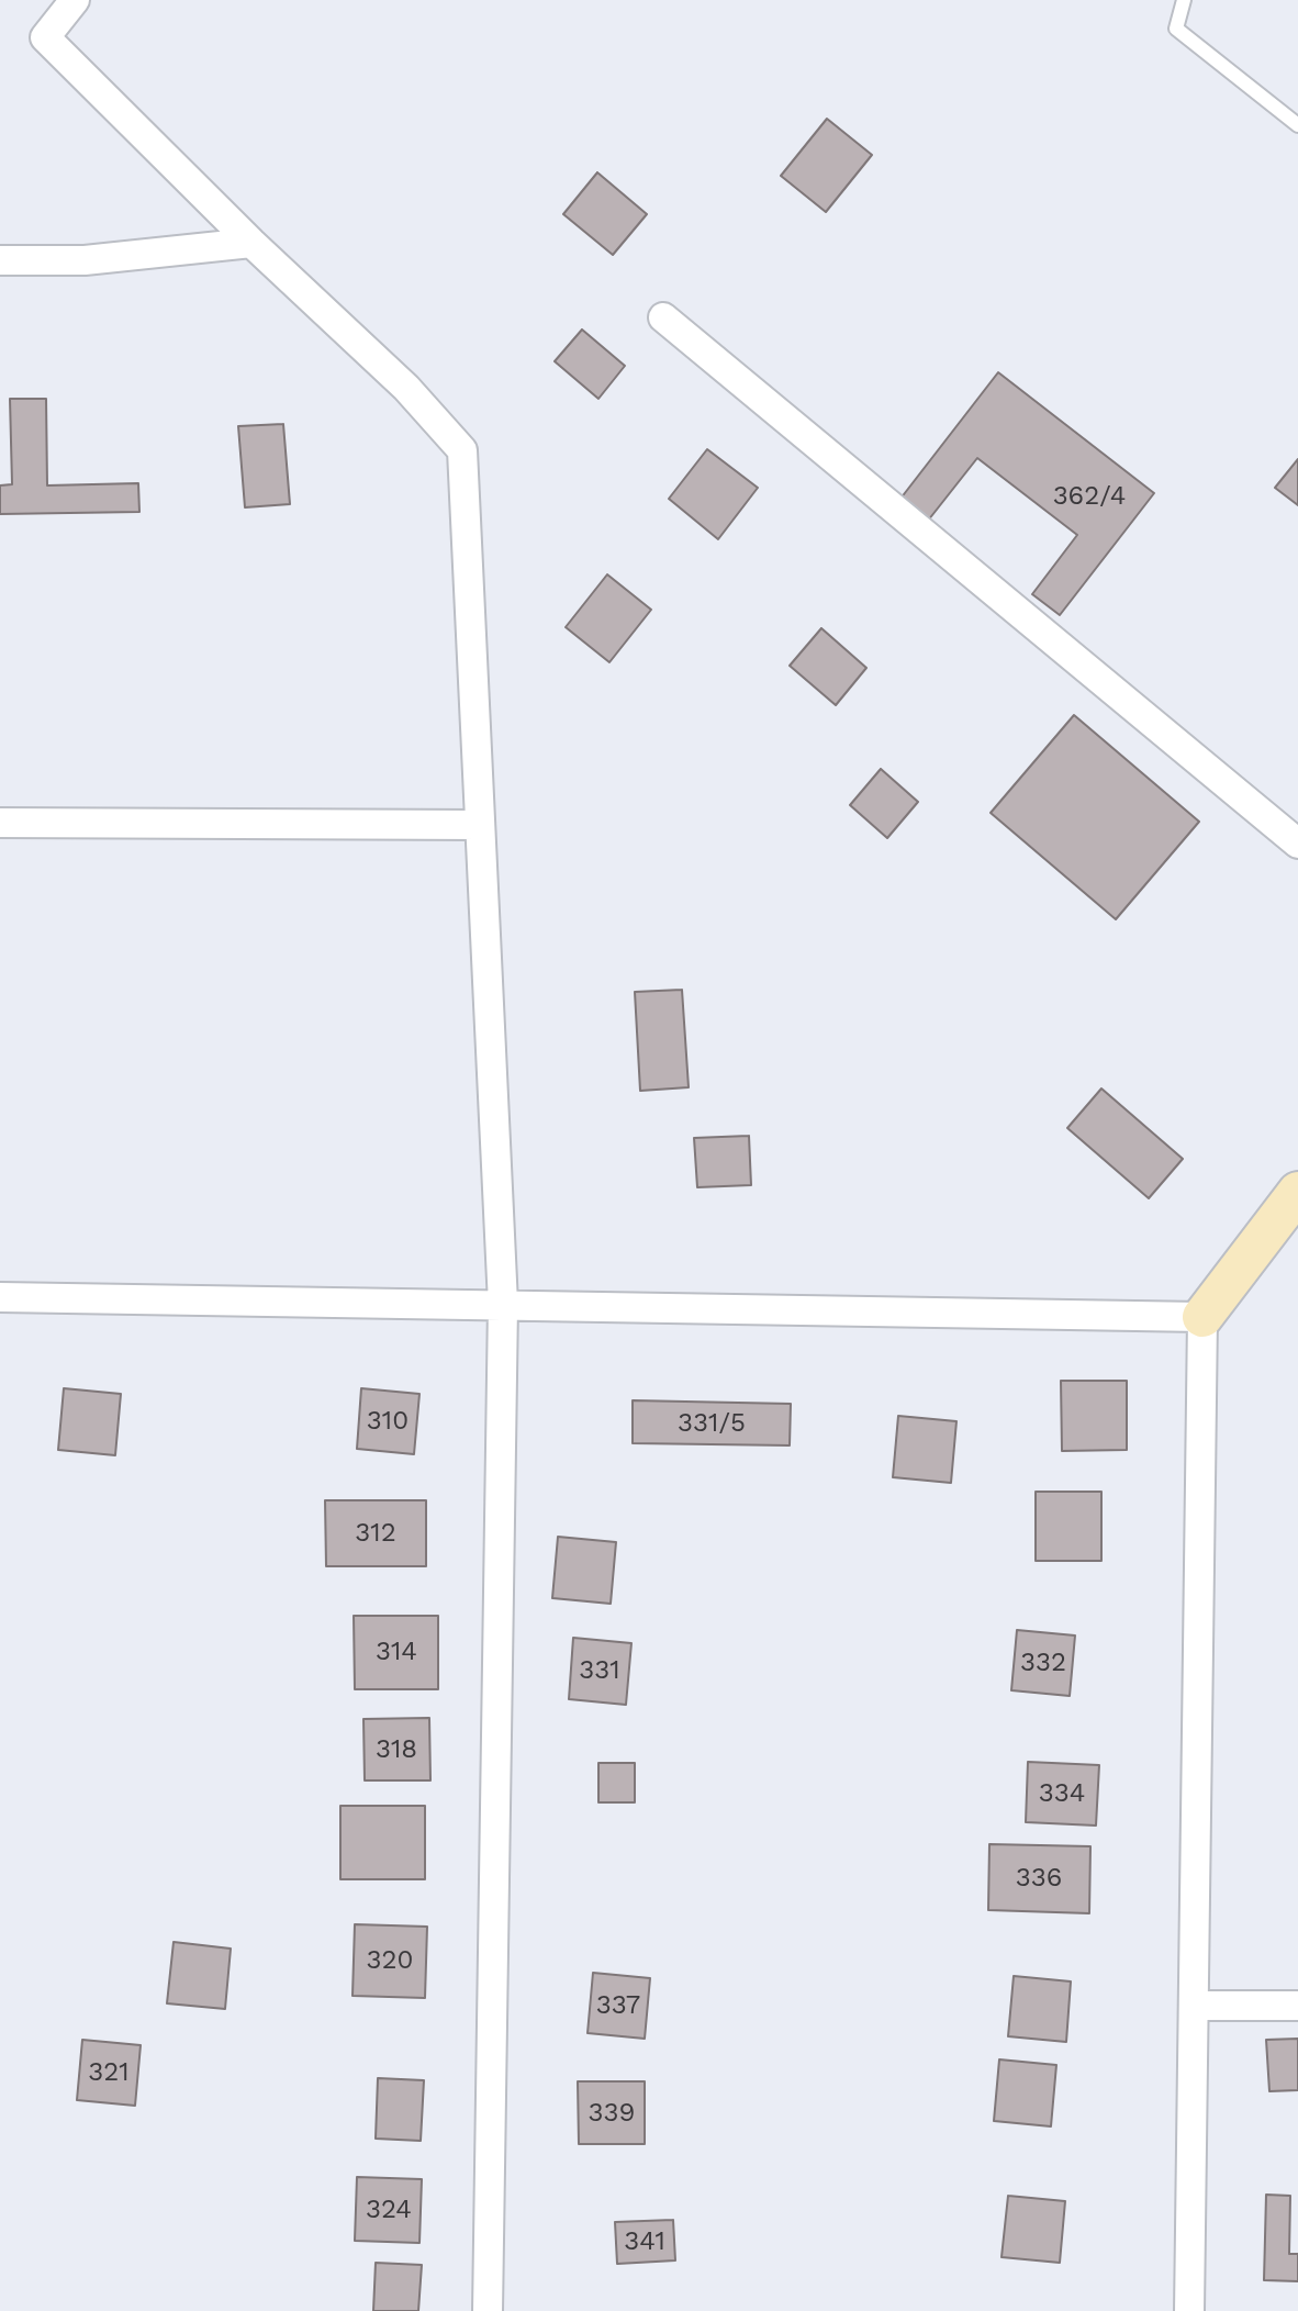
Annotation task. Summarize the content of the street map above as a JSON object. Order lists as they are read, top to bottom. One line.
{"house_numbers":["362/4","310","331/5","312","314","332","331","318","334","336","320","337","321","339","324","341"]}
